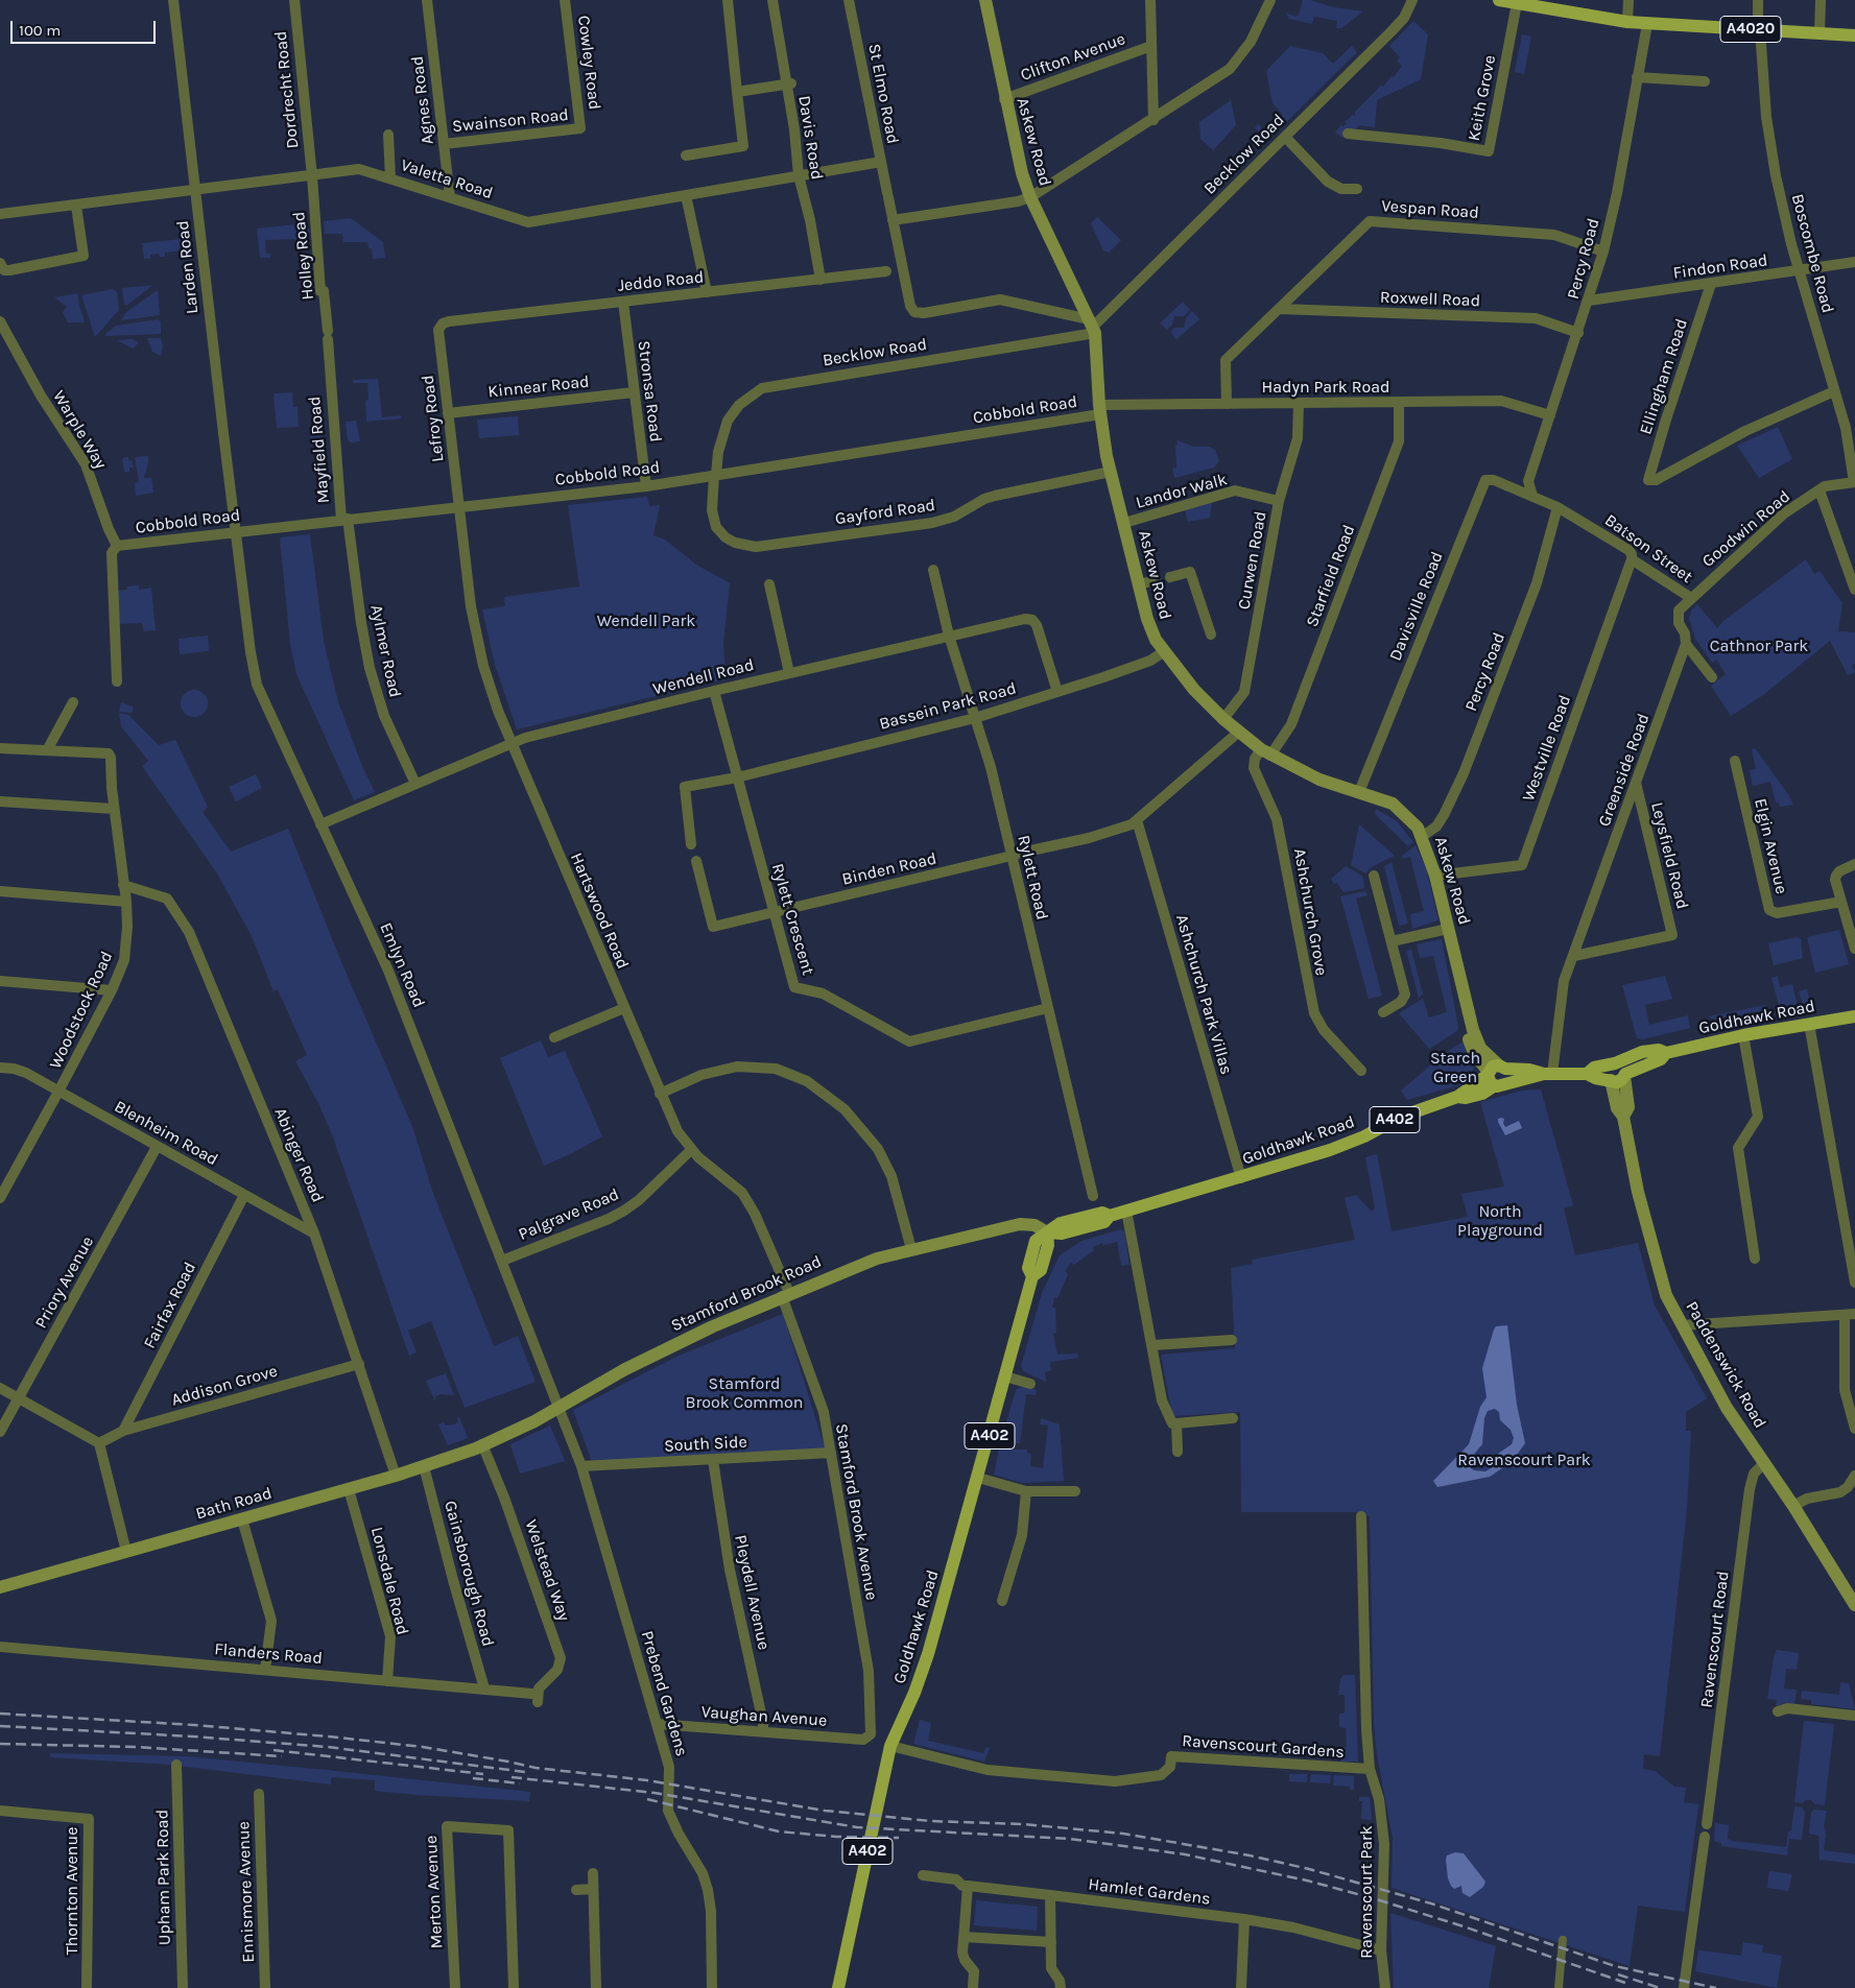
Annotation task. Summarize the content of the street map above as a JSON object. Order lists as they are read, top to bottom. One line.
{"streets":{"main road":["A4020","Askew Road","Goldhawk Road","A402","Stamford Brook Road","Paddenswick Road","Bath Road"],"street":["Clifton Avenue","Cowley Road","Dordrecht Road","St Elmo Road","Keith Grove","Agnes Road","Swainson Road","Davis Road","Becklow Road","Valetta Road","Vespan Road","Boscombe Road","Holley Road","Percy Road","Larden Road","Findon Road","Jeddo Road","Roxwell Road","Ellingham Road","Kinnear Road","Hadyn Park Road","Stronsa Road","Cobbold Road","Lefroy Road","Warple Way","Mayfield Road","Landor Walk","Gayford Road","Goodwin Road","Batson Street","Curwen Road","Starfield Road","Davisville Road","Aylmer Road","Wendell Road","Bassein Park Road","Westville Road","Greenside Road","Elgin Avenue","Leysfield Road","Binden Road","Rylett Road","Hartswood Road","Ashchurch Grove","Rylett Crescent","Emlyn Road","Ashchurch Park Villas","Woodstock Road","Blenheim Road","Abinger Road","Palgrave Road","Priory Avenue","Fairfax Road","Addison Grove","South Side","Stamford Brook Avenue","Welstead Way","Gainsborough Road","Lonsdale Road","Pleydell Avenue","Ravenscourt Road","Flanders Road","Prebend Gardens","Vaughan Avenue","Ravenscourt Gardens","Upham Park Road","Thornton Avenue","Ennismore Avenue","Merton Avenue","Hamlet Gardens","Ravenscourt Park"]},"crossings":[["A4020","Keith Grove"],["A4020","Boscombe Road"],["A4020","Percy Road"],["Clifton Avenue","Askew Road"],["Cowley Road","Swainson Road"],["Dordrecht Road","Valetta Road"],["Dordrecht Road","Holley Road"],["St Elmo Road","Askew Road"],["St Elmo Road","Becklow Road"],["St Elmo Road","Valetta Road"],["Agnes Road","Swainson Road"],["Agnes Road","Valetta Road"],["Davis Road","Valetta Road"],["Davis Road","Jeddo Road"],["Askew Road","Becklow Road"],["Askew Road","Percy Road"],["Askew Road","Hadyn Park Road"],["Askew Road","Cobbold Road"],["Askew Road","Landor Walk"],["Askew Road","Gayford Road"],["Askew Road","Curwen Road"],["Askew Road","Starfield Road"],["Askew Road","Davisville Road"],["Askew Road","Bassein Park Road"],["Askew Road","Westville Road"],["Askew Road","Binden Road"],["Askew Road","Ashchurch Grove"],["Askew Road","Goldhawk Road"],["Becklow Road","Cobbold Road"],["Becklow Road","Gayford Road"],["Valetta Road","Holley Road"],["Valetta Road","Larden Road"],["Vespan Road","Percy Road"],["Vespan Road","Roxwell Road"],["Vespan Road","Hadyn Park Road"],["Boscombe Road","Findon Road"],["Boscombe Road","Ellingham Road"],["Boscombe Road","Goodwin Road"],["Holley Road","Mayfield Road"],["Percy Road","Findon Road"],["Percy Road","Roxwell Road"],["Percy Road","Hadyn Park Road"],["Percy Road","Batson Street"],["Percy Road","Davisville Road"],["Larden Road","Cobbold Road"],["Larden Road","Emlyn Road"],["Findon Road","Ellingham Road"],["Jeddo Road","Stronsa Road"],["Jeddo Road","Lefroy Road"],["Kinnear Road","Stronsa Road"],["Kinnear Road","Lefroy Road"],["Hadyn Park Road","Cobbold Road"],["Hadyn Park Road","Curwen Road"],["Hadyn Park Road","Starfield Road"],["Stronsa Road","Cobbold Road"],["Cobbold Road","Lefroy Road"],["Cobbold Road","Warple Way"],["Cobbold Road","Mayfield Road"],["Cobbold Road","Gayford Road"],["Cobbold Road","Aylmer Road"],["Cobbold Road","Hartswood Road"],["Cobbold Road","Emlyn Road"],["Lefroy Road","Hartswood Road"],["Mayfield Road","Aylmer Road"],["Landor Walk","Curwen Road"],["Goodwin Road","Batson Street"],["Batson Street","Davisville Road"],["Batson Street","Westville Road"],["Starfield Road","Ashchurch Grove"],["Aylmer Road","Wendell Road"],["Wendell Road","Bassein Park Road"],["Wendell Road","Rylett Road"],["Wendell Road","Hartswood Road"],["Wendell Road","Rylett Crescent"],["Wendell Road","Emlyn Road"],["Bassein Park Road","Rylett Road"],["Bassein Park Road","Rylett Crescent"],["Greenside Road","Leysfield Road"],["Greenside Road","Goldhawk Road"],["Binden Road","Rylett Road"],["Binden Road","Rylett Crescent"],["Binden Road","Ashchurch Park Villas"],["Rylett Road","Rylett Crescent"],["Hartswood Road","Palgrave Road"],["Hartswood Road","Stamford Brook Road"],["Hartswood Road","Stamford Brook Avenue"],["Emlyn Road","Palgrave Road"],["Emlyn Road","Stamford Brook Road"],["Emlyn Road","Prebend Gardens"],["Ashchurch Park Villas","Goldhawk Road"],["Woodstock Road","Blenheim Road"],["Woodstock Road","Abinger Road"],["Goldhawk Road","Stamford Brook Road"],["Goldhawk Road","Paddenswick Road"],["Goldhawk Road","Ravenscourt Gardens"],["Blenheim Road","Abinger Road"],["Blenheim Road","Priory Avenue"],["Blenheim Road","Fairfax Road"],["Abinger Road","Addison Grove"],["Abinger Road","Bath Road"],["Stamford Brook Road","Bath Road"],["Stamford Brook Road","Stamford Brook Avenue"],["Stamford Brook Road","Welstead Way"],["Stamford Brook Road","Prebend Gardens"],["Fairfax Road","Addison Grove"],["Paddenswick Road","Ravenscourt Road"],["South Side","Stamford Brook Avenue"],["South Side","Pleydell Avenue"],["South Side","Prebend Gardens"],["Bath Road","Welstead Way"],["Bath Road","Gainsborough Road"],["Bath Road","Lonsdale Road"],["Stamford Brook Avenue","Vaughan Avenue"],["Welstead Way","Flanders Road"],["Gainsborough Road","Flanders Road"],["Lonsdale Road","Flanders Road"],["Pleydell Avenue","Vaughan Avenue"],["Prebend Gardens","Vaughan Avenue"],["Ravenscourt Gardens","Ravenscourt Park"],["Hamlet Gardens","Ravenscourt Park"]],"parks":["Wendell Park","Cathnor Park","Starch Green","North Playground","Stamford Brook Common","Ravenscourt Park"],"scale_bar":"100 m"}
